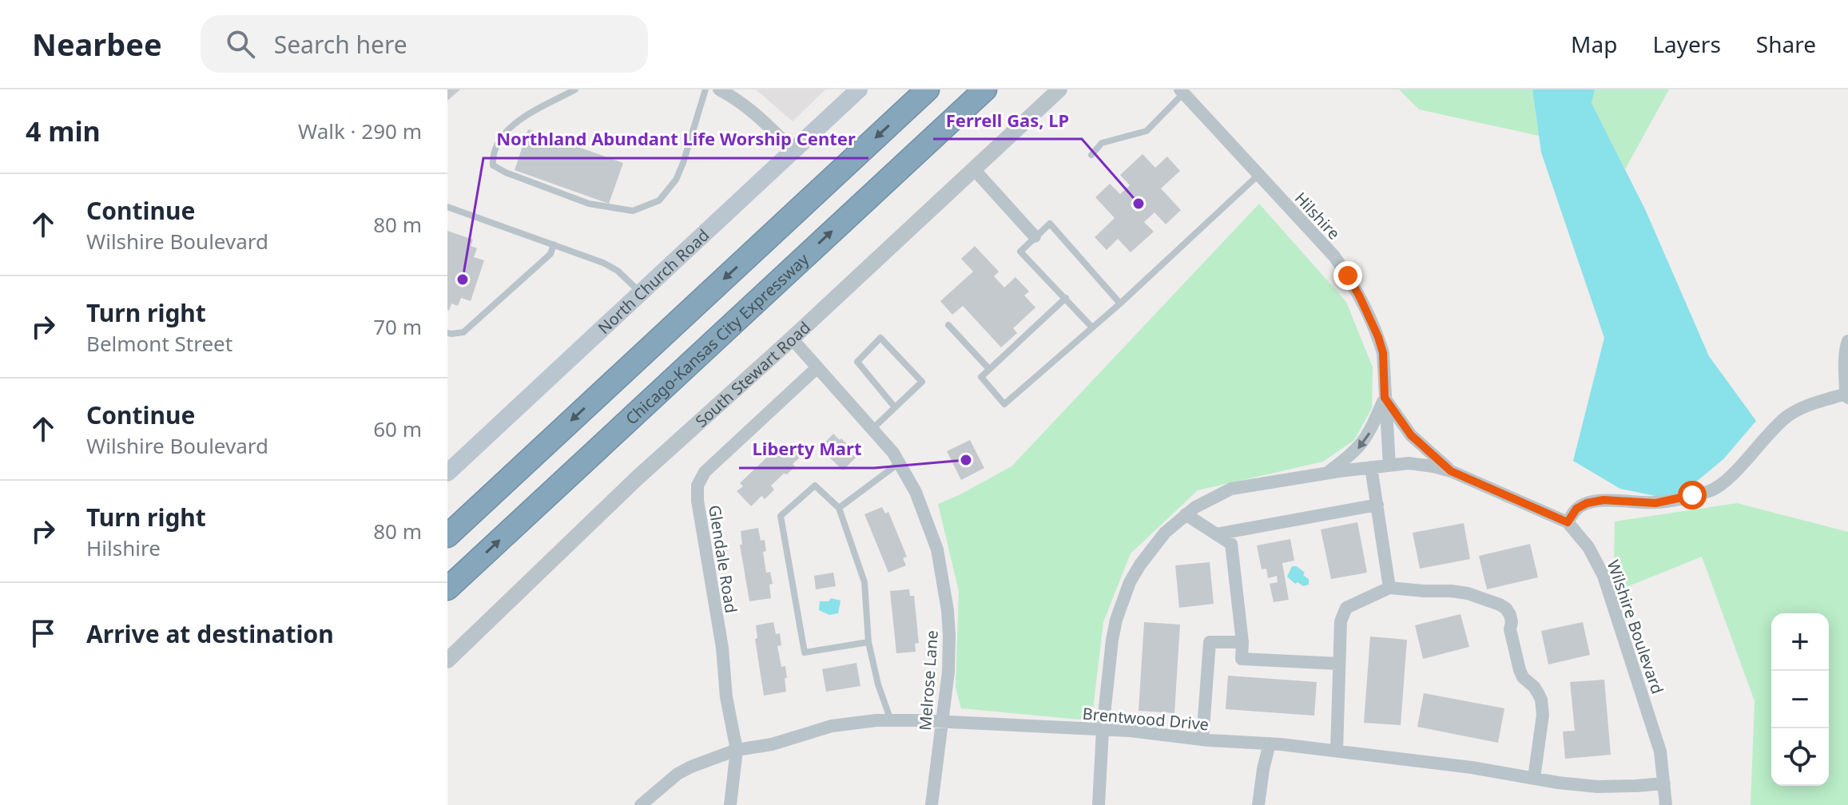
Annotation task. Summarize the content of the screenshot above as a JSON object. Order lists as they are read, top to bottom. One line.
{"streets":{"highway":["Chicago-Kansas City Expressway"],"main road":["North Church Road"],"street":["Hilshire","South Stewart Road","Glendale Road","Wilshire Boulevard","Melrose Lane","Brentwood Drive"]},"crossings":[["South Stewart Road","Melrose Lane"],["Glendale Road","Melrose Lane"],["Glendale Road","Brentwood Drive"],["Wilshire Boulevard","Brentwood Drive"],["Melrose Lane","Brentwood Drive"]],"places":["Ferrell Gas, LP","Northland Abundant Life Worship Center","Liberty Mart"],"page":{"header":"Nearbee","search":"Search here","nav":["Map","Layers","Share"],"heading":["4 min","Walk · 290 m"],"list":[["Continue","Wilshire Boulevard","80 m"],["Turn right","Belmont Street","70 m"],["Continue","Wilshire Boulevard","60 m"],["Turn right","Hilshire","80 m"],"Arrive at destination"],"map_buttons":["+","−"]}}
